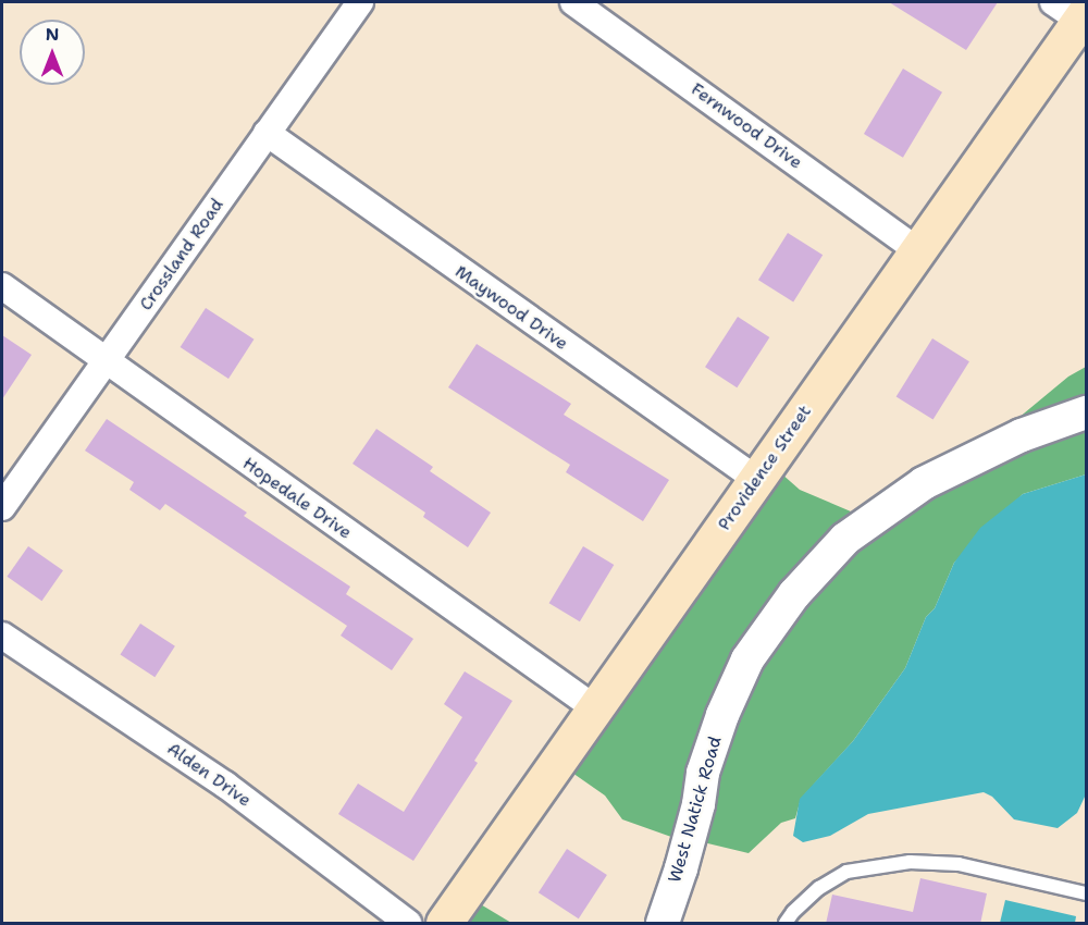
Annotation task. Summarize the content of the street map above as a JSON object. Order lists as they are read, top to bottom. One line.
{"streets":{"main road":["Providence Street"],"street":["Fernwood Drive","Crossland Road","Maywood Drive","Hopedale Drive","Alden Drive","West Natick Road"]},"crossings":[["Fernwood Drive","Providence Street"],["Crossland Road","Maywood Drive"],["Crossland Road","Hopedale Drive"],["Maywood Drive","Providence Street"],["Providence Street","Hopedale Drive"]],"north":"top"}
